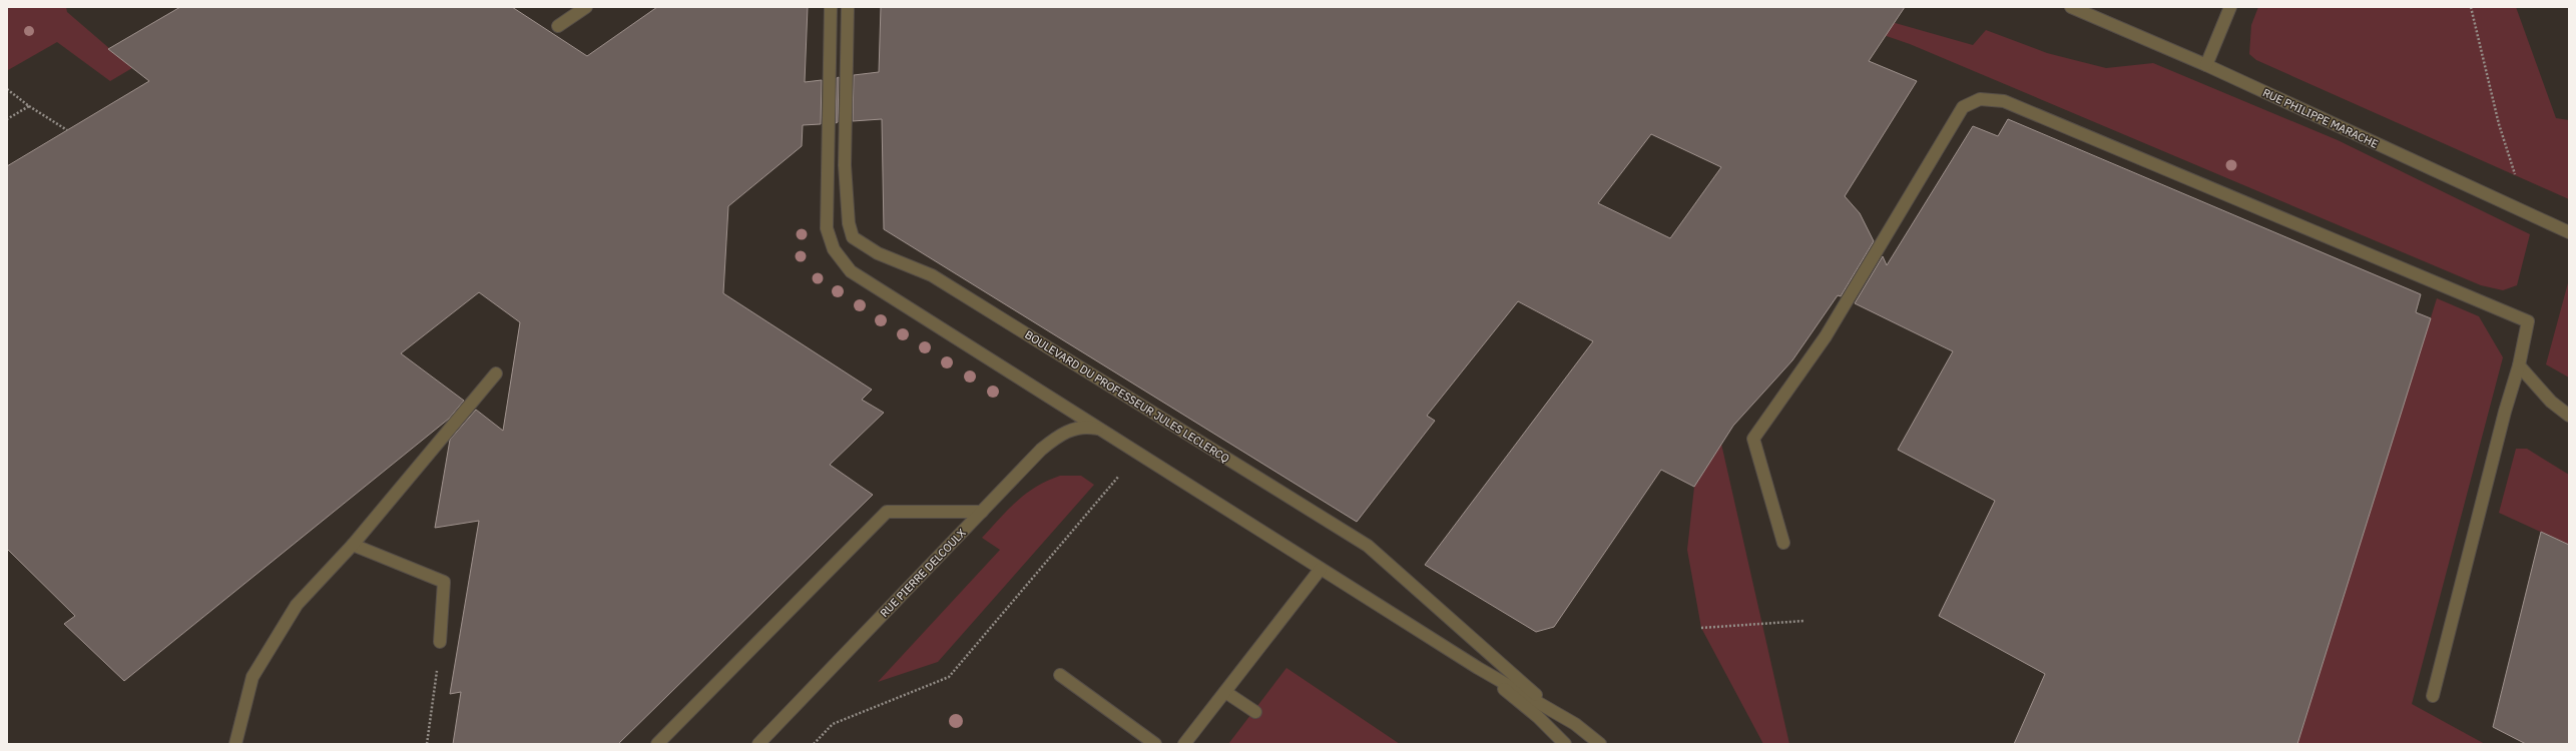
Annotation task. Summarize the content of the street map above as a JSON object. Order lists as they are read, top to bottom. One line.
{"streets":{"street":["RUE PHILIPPE MARACHE","BOULEVARD DU PROFESSEUR JULES LECLERCQ","RUE PIERRE DELCOULX"]},"crossings":[["BOULEVARD DU PROFESSEUR JULES LECLERCQ","RUE PIERRE DELCOULX"]]}
